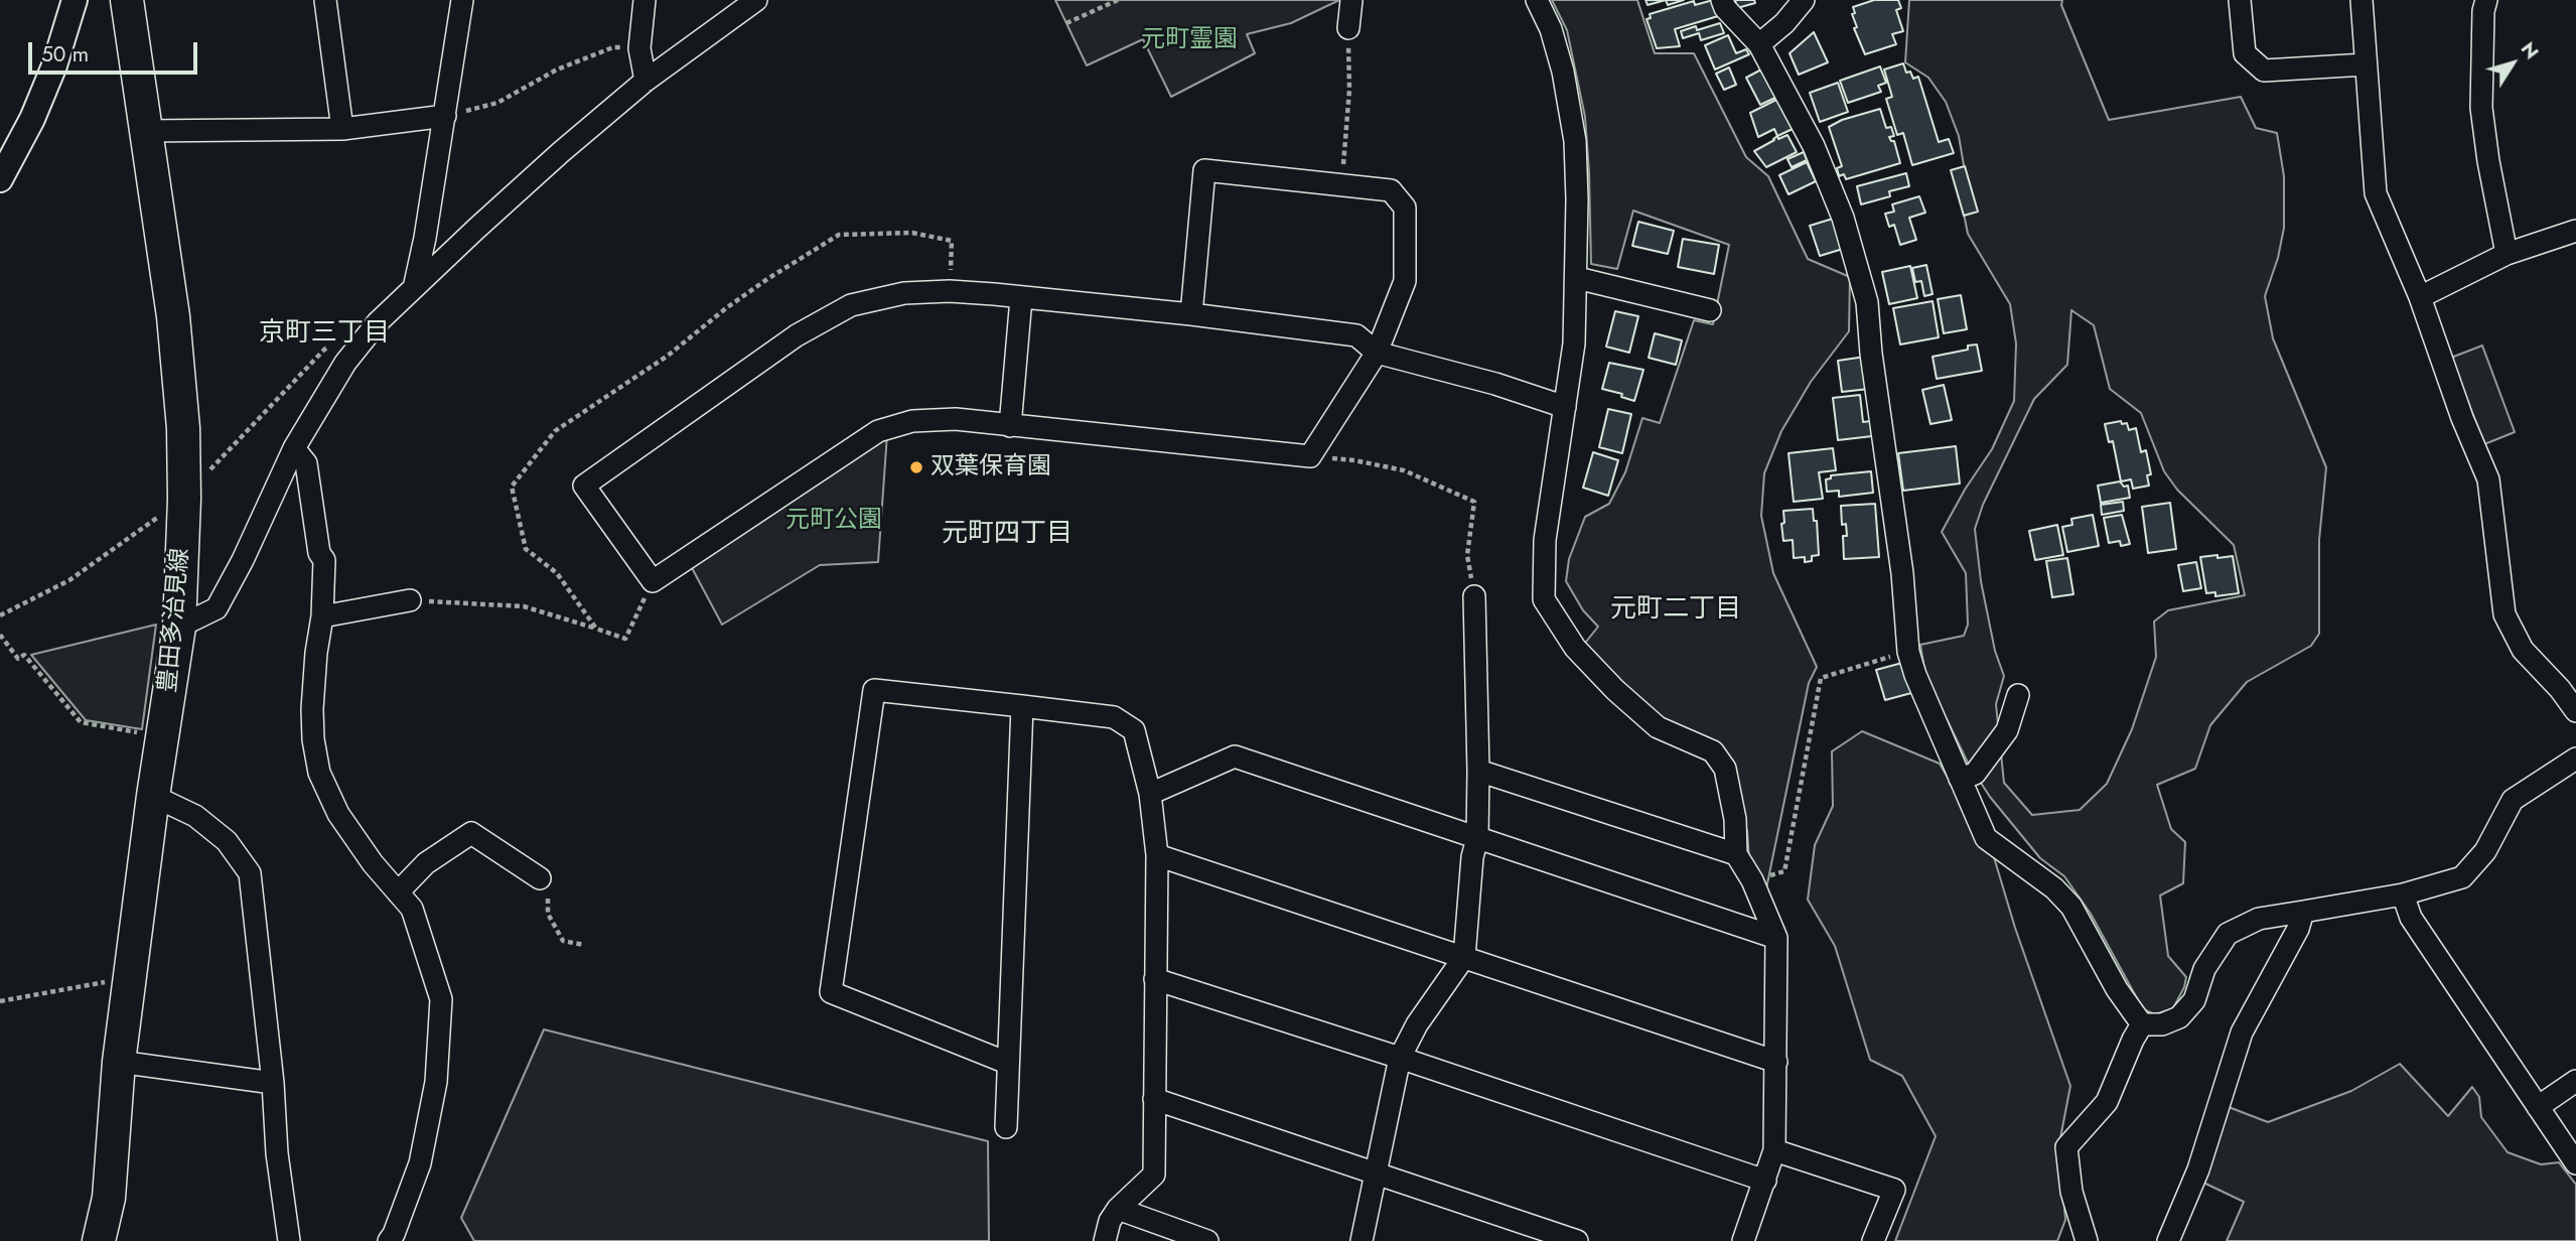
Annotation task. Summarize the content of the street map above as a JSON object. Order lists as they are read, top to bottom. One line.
{"streets":{"main road":["豊田多治見線"]},"districts":["京町三丁目","元町四丁目","元町二丁目"],"parks":["元町霊園","元町公園"],"places":["双葉保育園"],"scale_bar":"50 m","north":"top right"}
